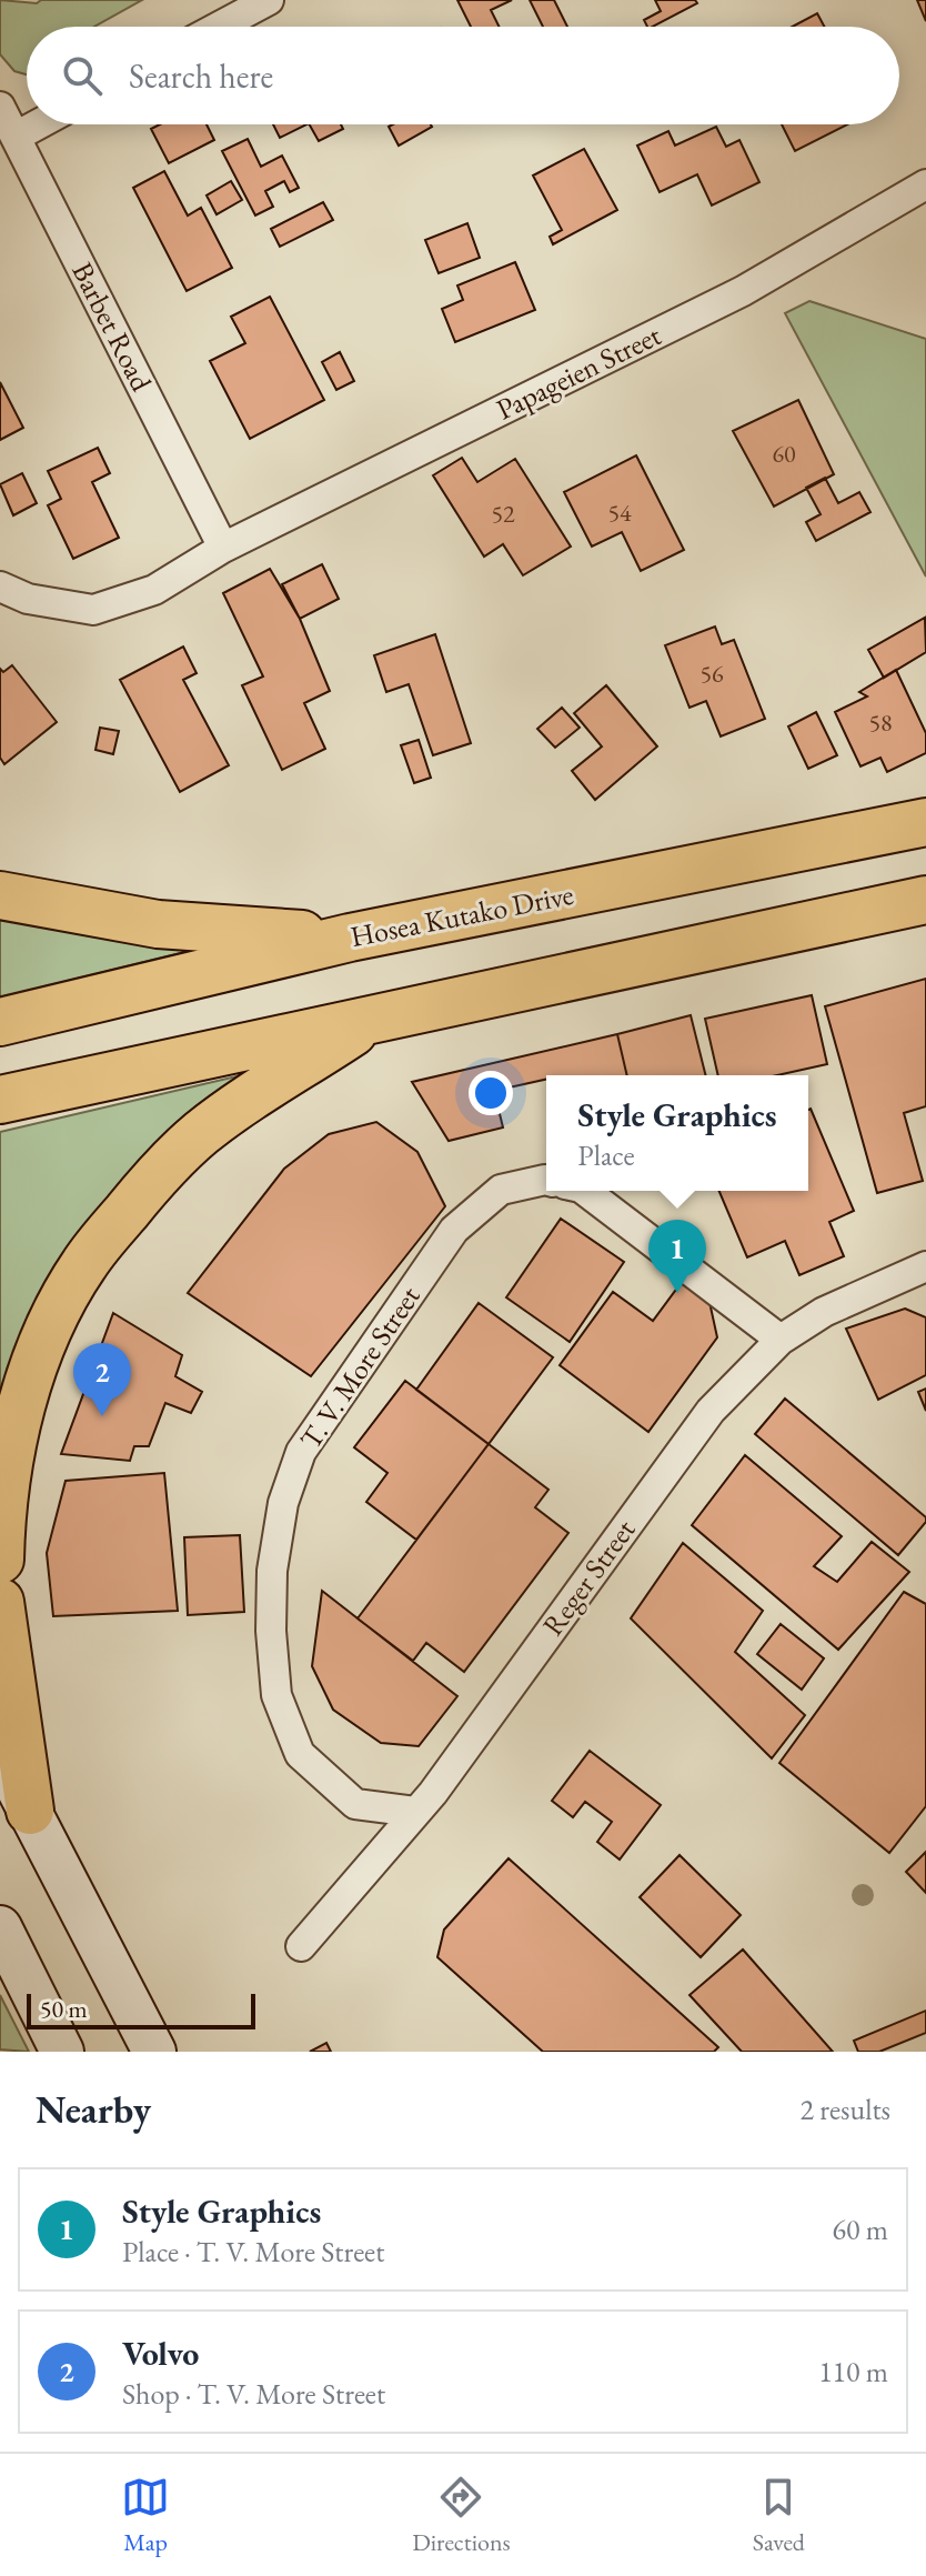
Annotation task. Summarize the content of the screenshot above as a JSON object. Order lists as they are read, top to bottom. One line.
{"streets":{"main road":["Hosea Kutako Drive"],"street":["Barbet Road","Papageien Street","T. V. More Street","Reger Street"]},"crossings":[["Barbet Road","Papageien Street"],["T. V. More Street","Reger Street"]],"house_numbers":["60","54","52","56","58"],"scale_bar":"50 m","page":{"search":"Search here","popup":["Style Graphics","Place"],"pins":["1","2"],"scale":"50 m","heading":["Nearby","2 results"],"list":[{"mark":"1","name":"Style Graphics","note":"Place · T. V. More Street","value":"60 m"},{"mark":"2","name":"Volvo","note":"Shop · T. V. More Street","value":"110 m"}],"nav":["Map","Directions","Saved"]}}
